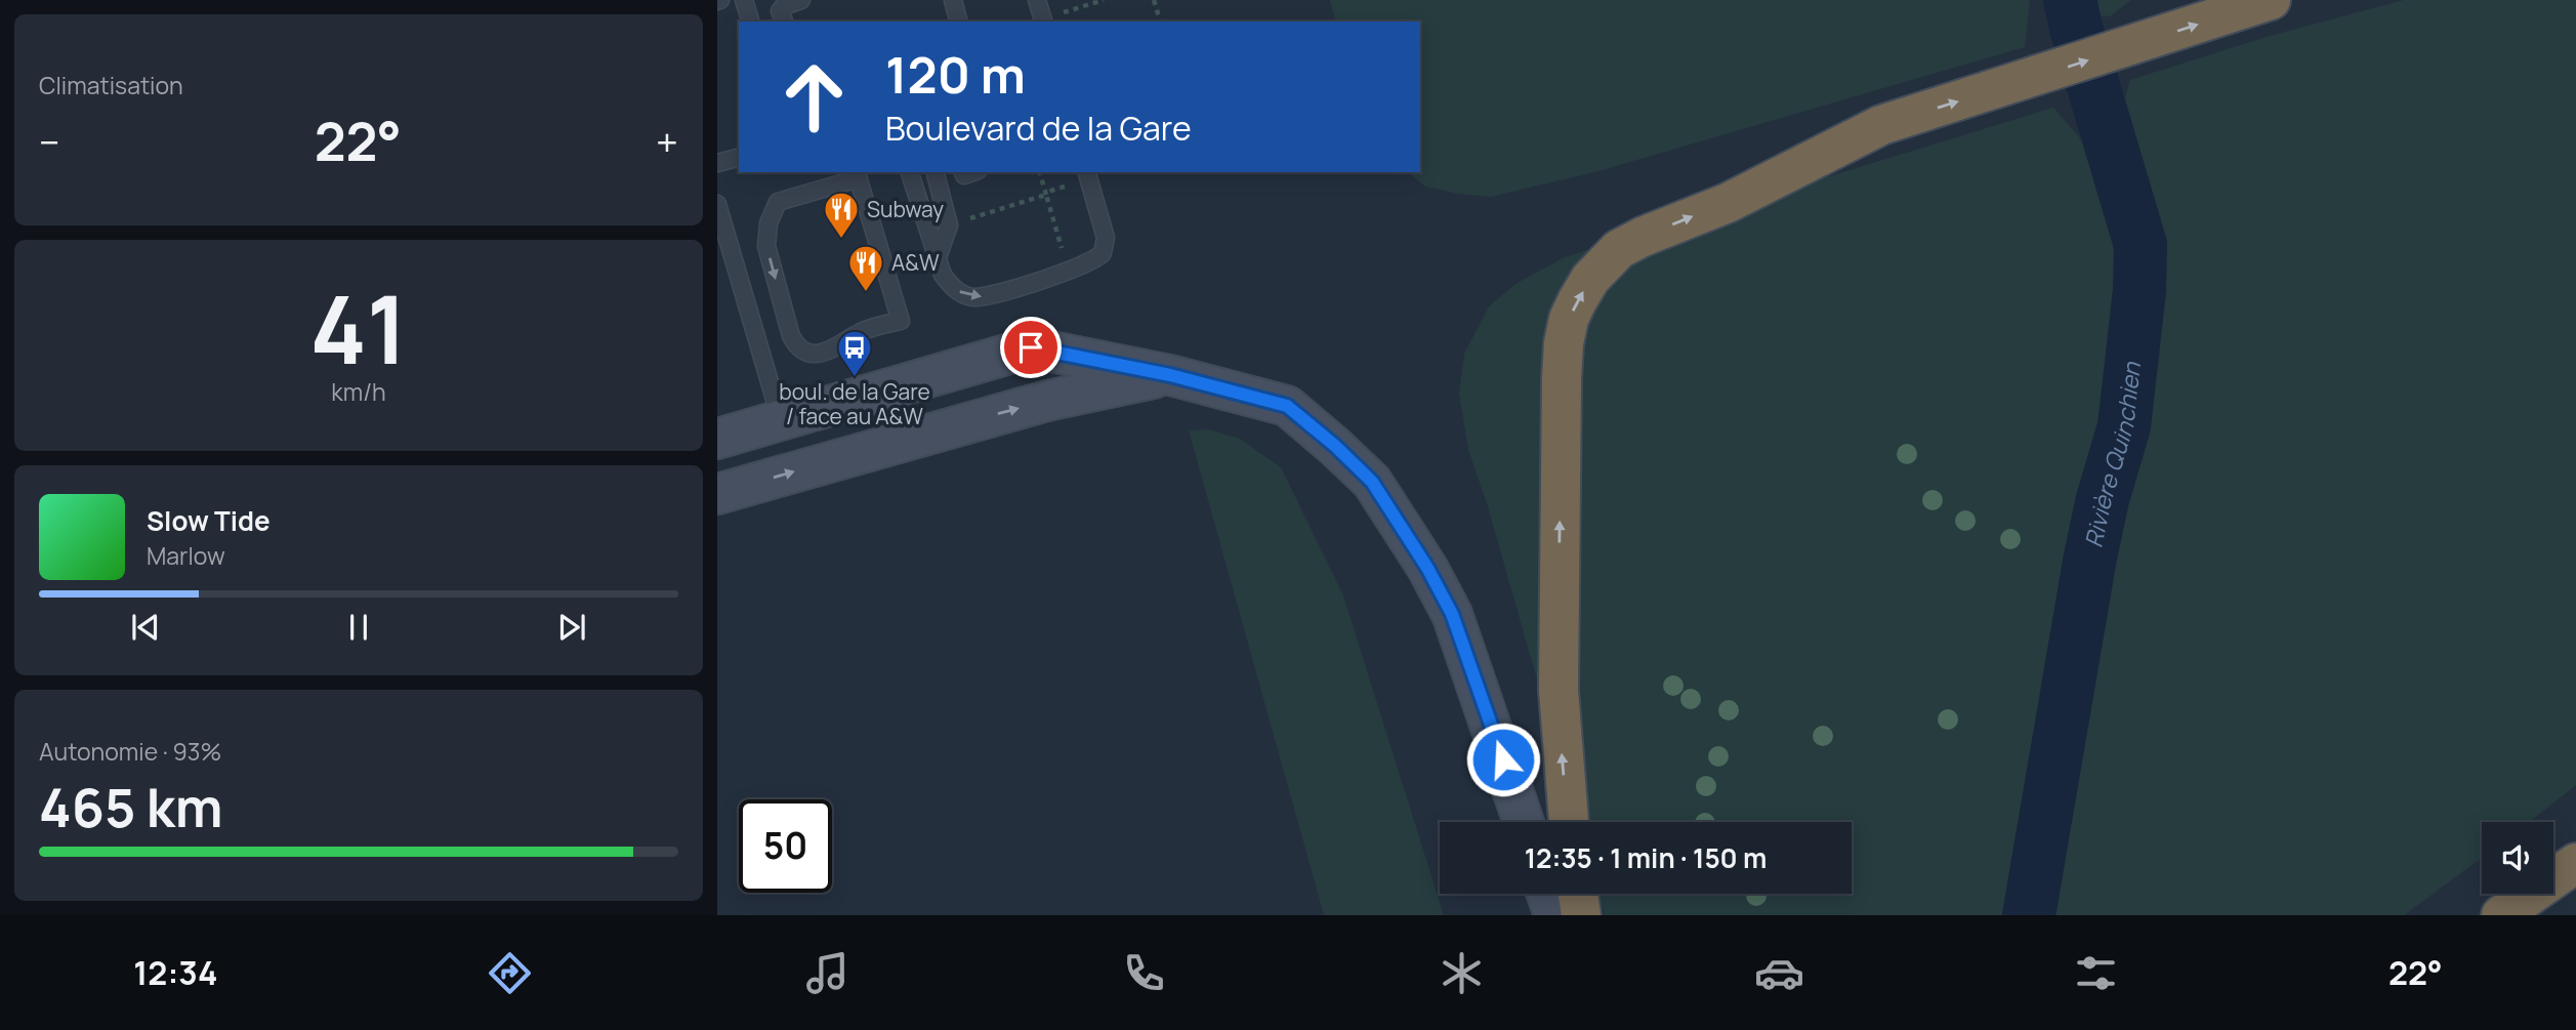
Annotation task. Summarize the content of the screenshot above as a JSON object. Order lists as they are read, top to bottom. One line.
{"water":["Rivière Quinchien"],"places":{"restaurant":["Subway","A&W"],"bus stop":["boul. de la Gare / face au A&W"]},"page":{"tile":["Climatisation",["41","km/h"],["Autonomie · 93%","465 km"]],"turn":["120 m","Boulevard de la Gare"],"heat":["−","22°","+"],"song":["Slow Tide","Marlow"],"limit":"50","trip":"12:35 · 1 min · 150 m","tabs":["12:34","22°"]}}
